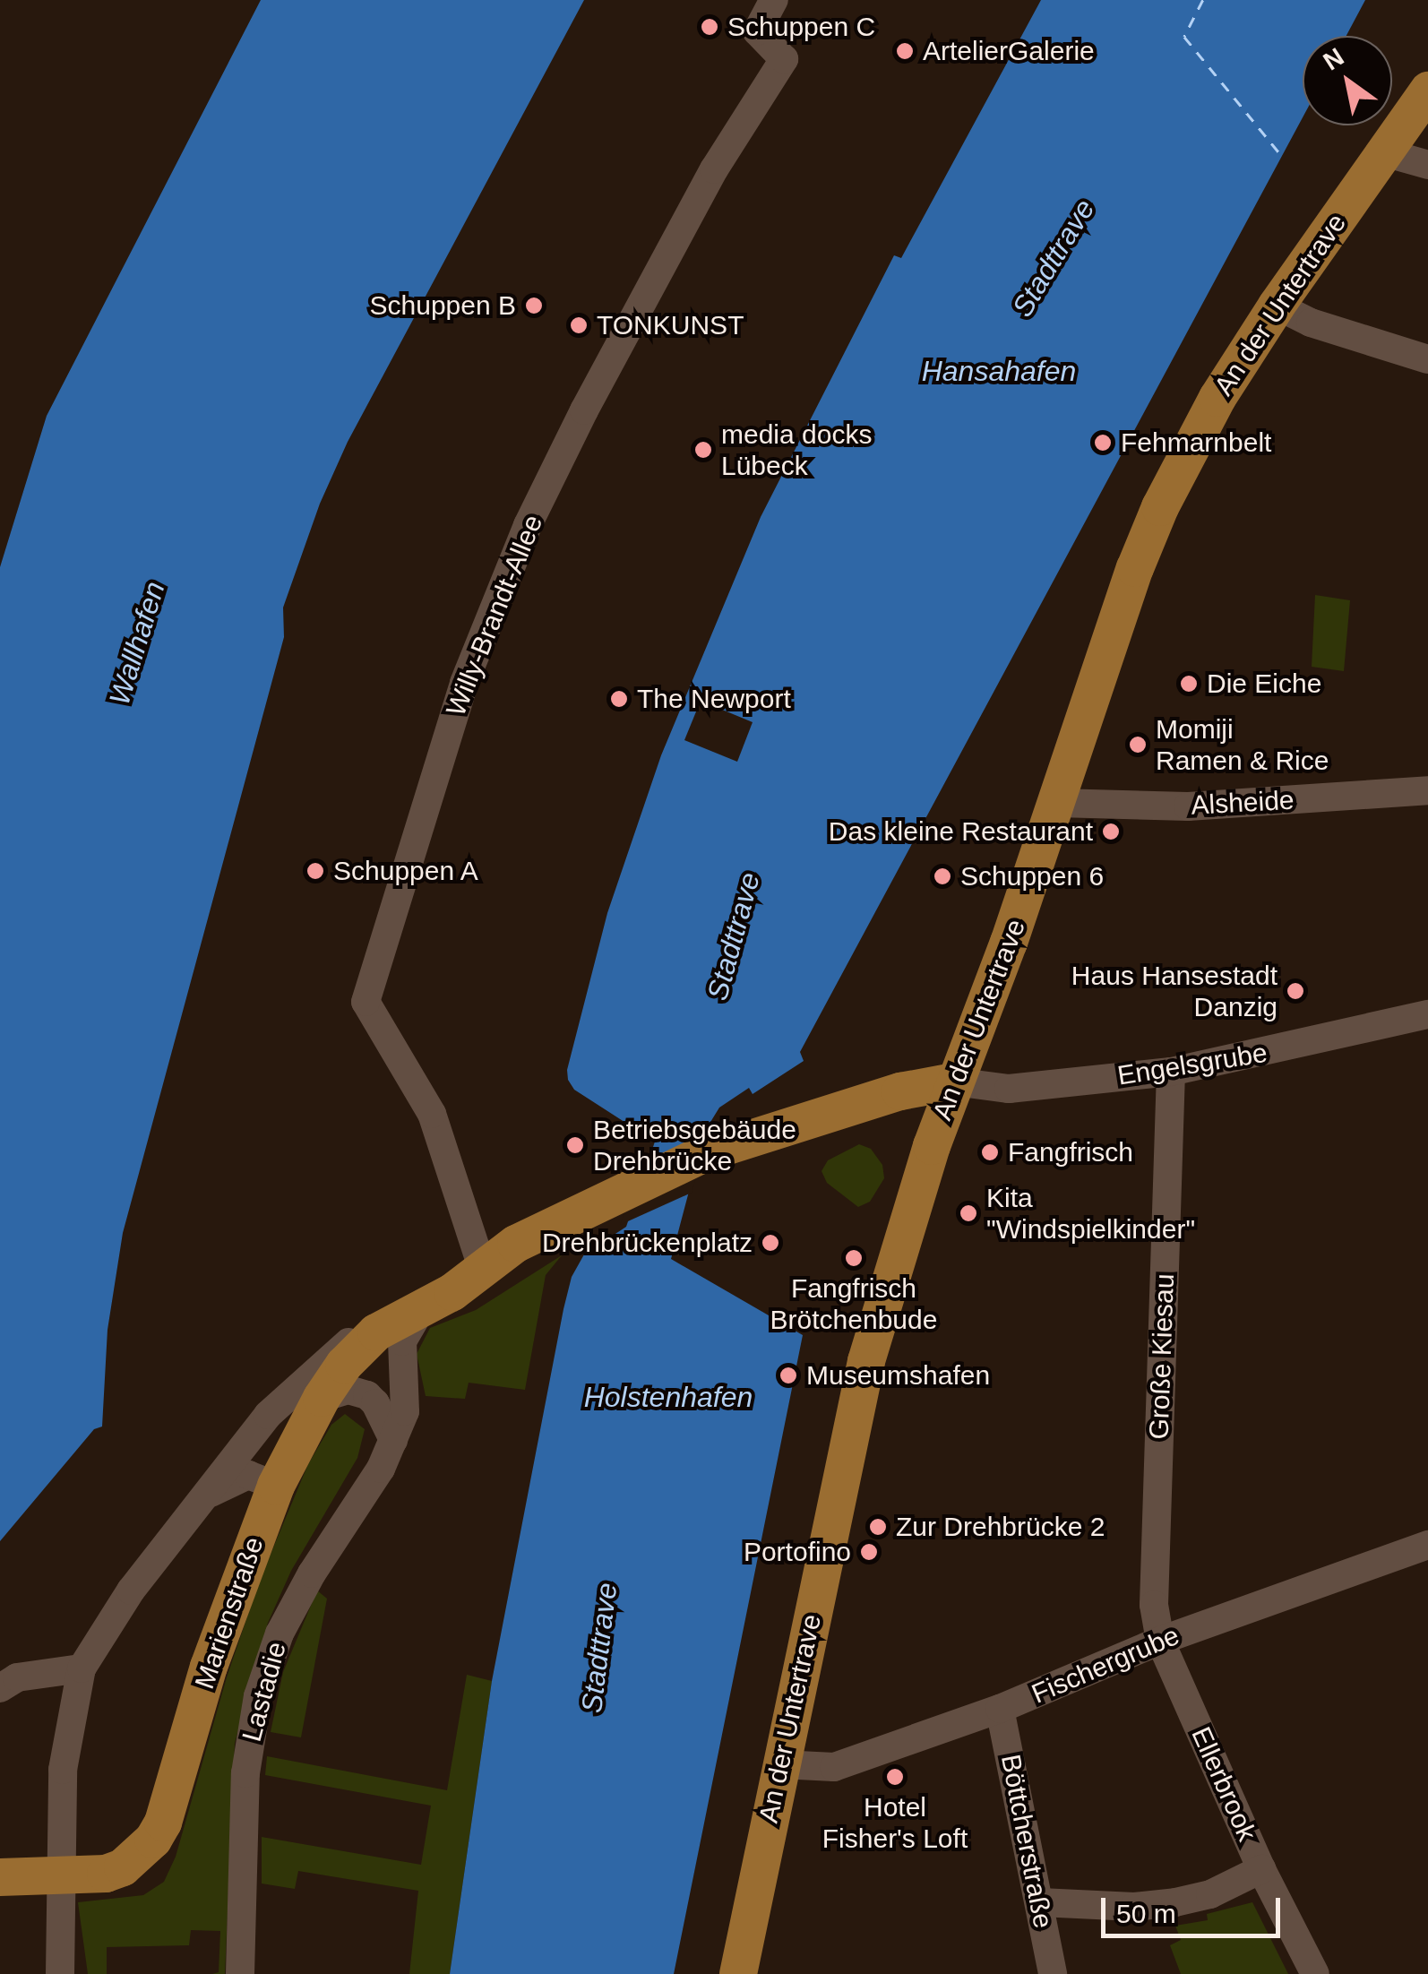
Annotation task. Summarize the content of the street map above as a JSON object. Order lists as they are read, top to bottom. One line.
{"streets":{"main road":["An der Untertrave","Marienstraße"],"street":["Willy-Brandt-Allee","Alsheide","Engelsgrube","Große Kiesau","Fischergrube","Lastadie","Ellerbrook","Böttcherstraße"]},"crossings":[["An der Untertrave","Alsheide"],["An der Untertrave","Engelsgrube"],["An der Untertrave","Fischergrube"],["Engelsgrube","Große Kiesau"],["Große Kiesau","Fischergrube"],["Große Kiesau","Ellerbrook"],["Fischergrube","Ellerbrook"],["Fischergrube","Böttcherstraße"]],"water":["Stadttrave","Hansahafen","Wallhafen","Holstenhafen"],"places":["Schuppen C","ArtelierGalerie","Schuppen B","TONKUNST","Fehmarnbelt","media docks Lübeck","Die Eiche","The Newport","Momiji Ramen & Rice","Das kleine Restaurant","Schuppen A","Schuppen 6","Haus Hansestadt Danzig","Betriebsgebäude Drehbrücke","Fangfrisch","Kita \"Windspielkinder\"","Drehbrückenplatz","Fangfrisch Brötchenbude","Museumshafen","Zur Drehbrücke 2","Portofino","Hotel Fisher's Loft"],"scale_bar":"50 m","north":"top left"}
